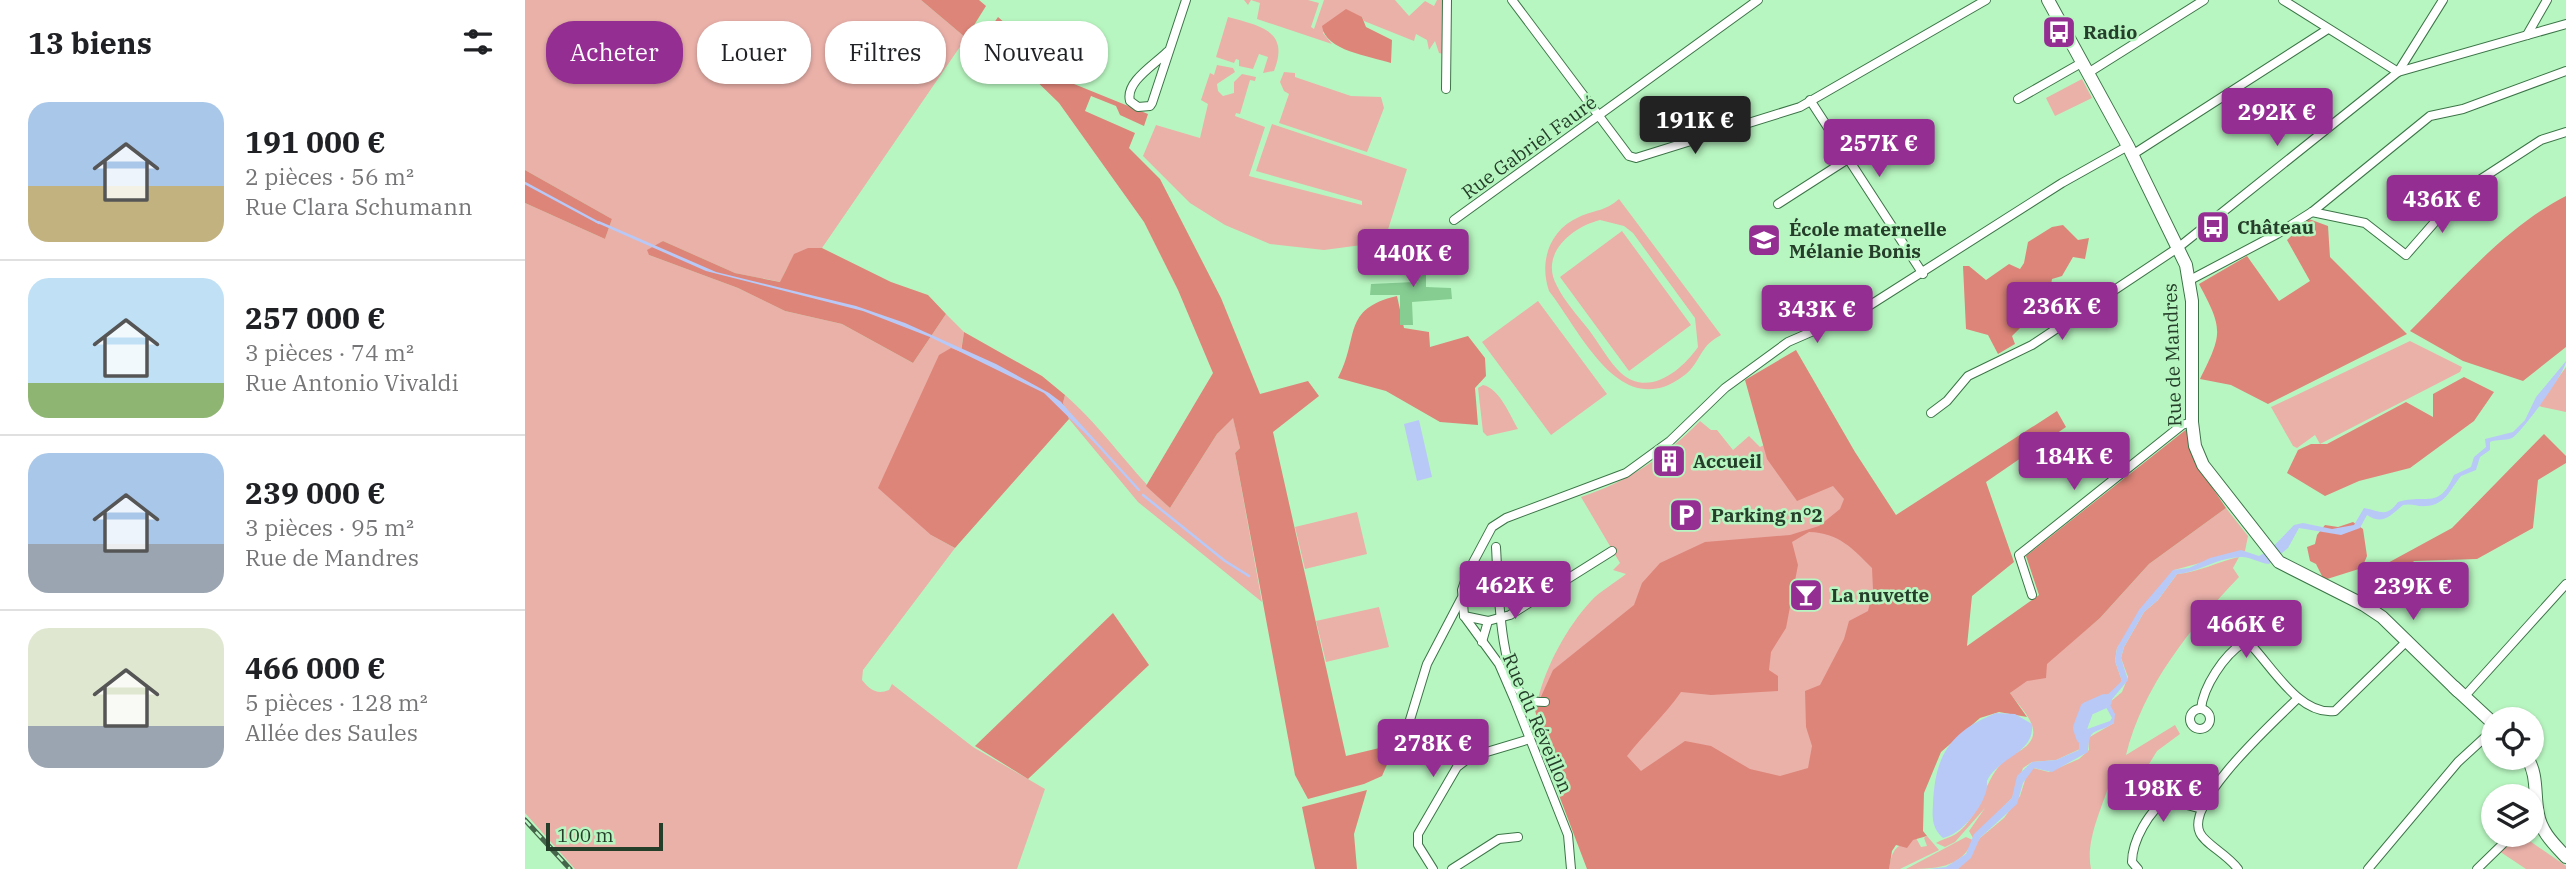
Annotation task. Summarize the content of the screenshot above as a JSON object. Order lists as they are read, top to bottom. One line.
{"streets":{"street":["Rue Gabriel Fauré","Rue de Mandres","Rue du Réveillon"]},"places":{"bus stop":["Radio","Château"],"school or university":["École maternelle Mélanie Bonis"],"building":["Accueil"],"parking":["Parking n°2"],"bar":["La nuvette"]},"scale_bar":"100 m","page":{"heading":"13 biens","chip":["Acheter","Louer","Filtres","Nouveau"],"list":[{"name":"191 000 €","note":"2 pièces · 56 m² · Rue Clara Schumann"},{"name":"257 000 €","note":"3 pièces · 74 m² · Rue Antonio Vivaldi"},{"name":"239 000 €","note":"3 pièces · 95 m² · Rue de Mandres"},{"name":"466 000 €","note":"5 pièces · 128 m² · Allée des Saules"}],"price":["292K €","191K €","257K €","436K €","440K €","236K €","343K €","184K €","462K €","239K €","466K €","278K €","198K €"],"scale":"100 m"}}
